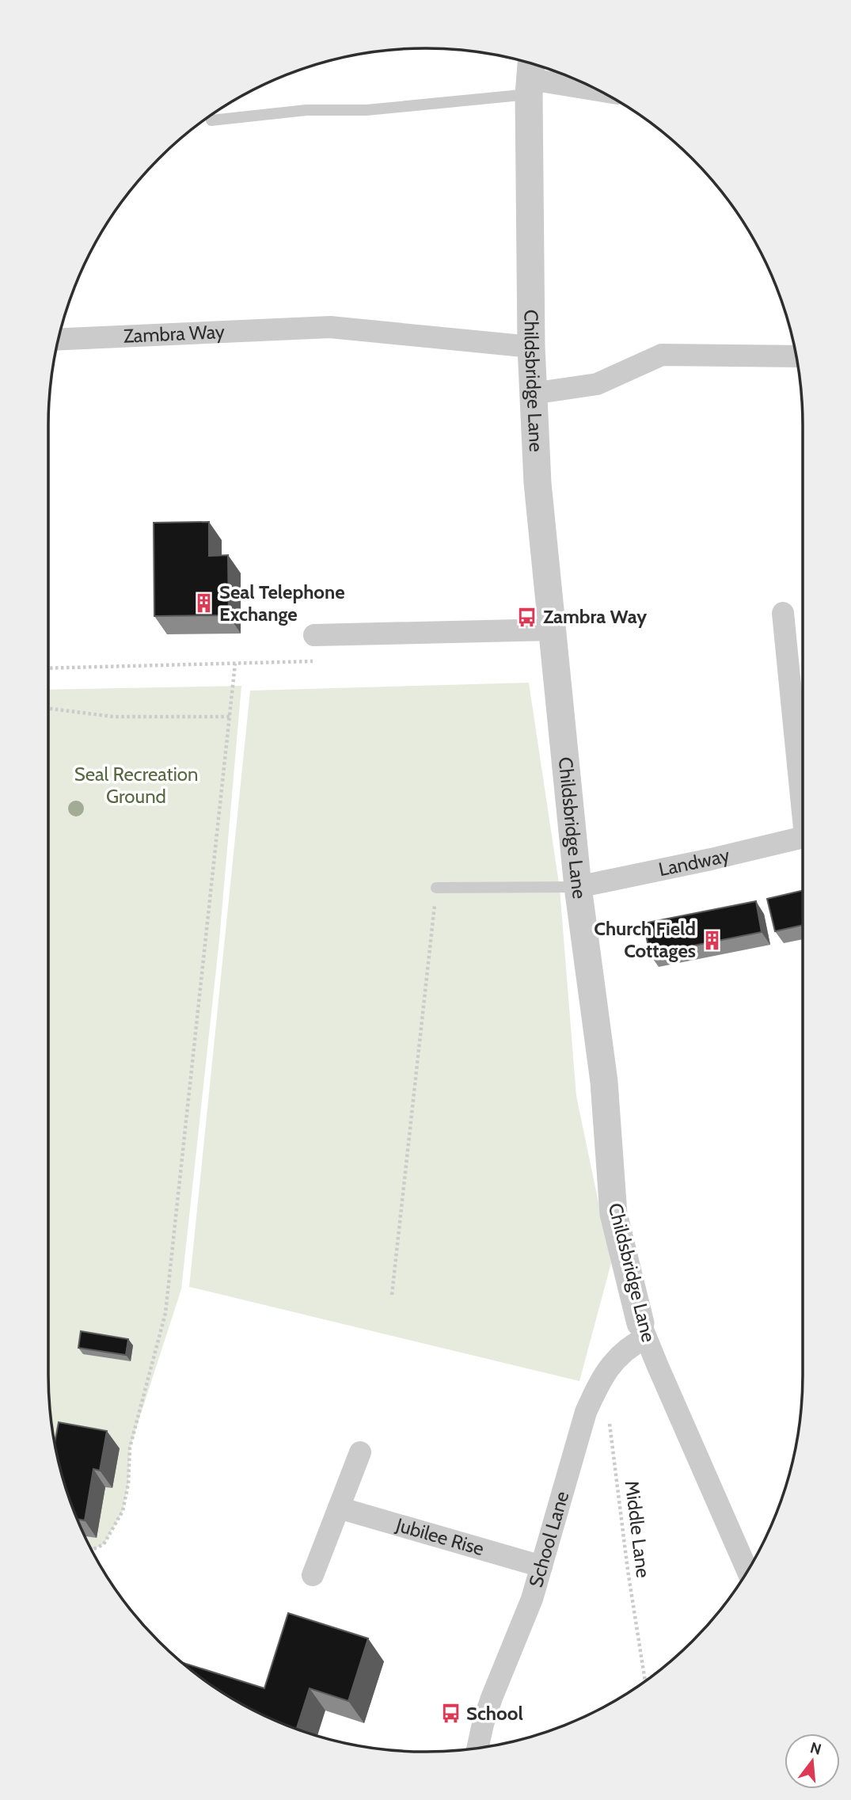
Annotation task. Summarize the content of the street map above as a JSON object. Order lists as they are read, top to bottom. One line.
{"streets":{"street":["Zambra Way","Childsbridge Lane","Landway","Jubilee Rise","School Lane"],"path":["Middle Lane"]},"crossings":[["Zambra Way","Childsbridge Lane"],["Childsbridge Lane","Landway"],["Childsbridge Lane","School Lane"],["Jubilee Rise","School Lane"]],"parks":["Seal Recreation Ground"],"places":{"building":["Seal Telephone Exchange","Church Field Cottages"],"bus stop":["Zambra Way","School"]},"north":"top"}
